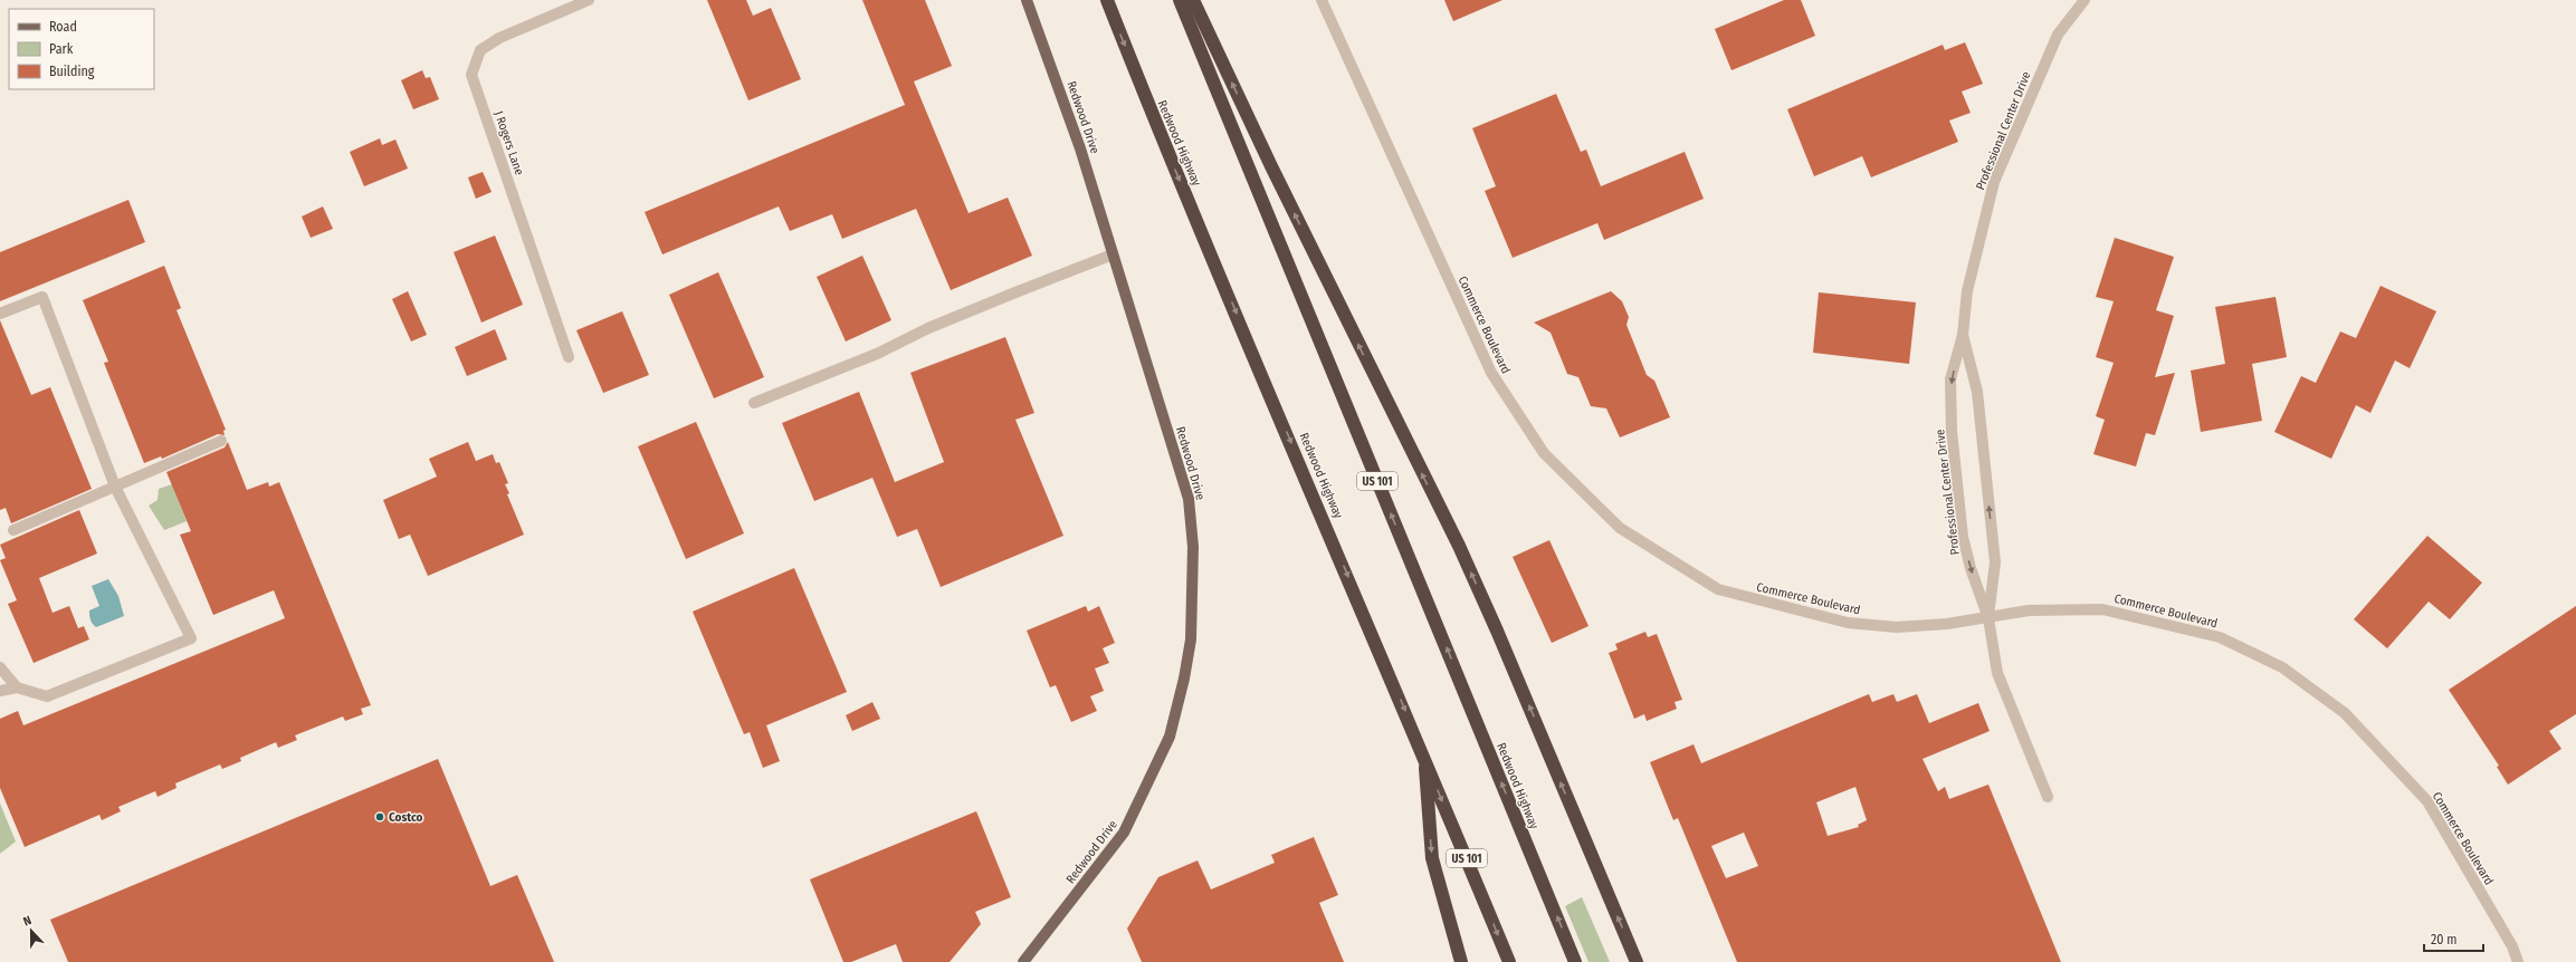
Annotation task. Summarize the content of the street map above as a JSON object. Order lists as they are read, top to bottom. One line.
{"streets":{"highway":["Redwood Highway","US 101"],"main road":["Redwood Drive"],"street":["Professional Center Drive","J Rogers Lane","Commerce Boulevard"]},"crossings":[["Professional Center Drive","Commerce Boulevard"]],"places":["Costco"],"legend":["Road","Park","Building"],"scale_bar":"20 m","north":"top"}
